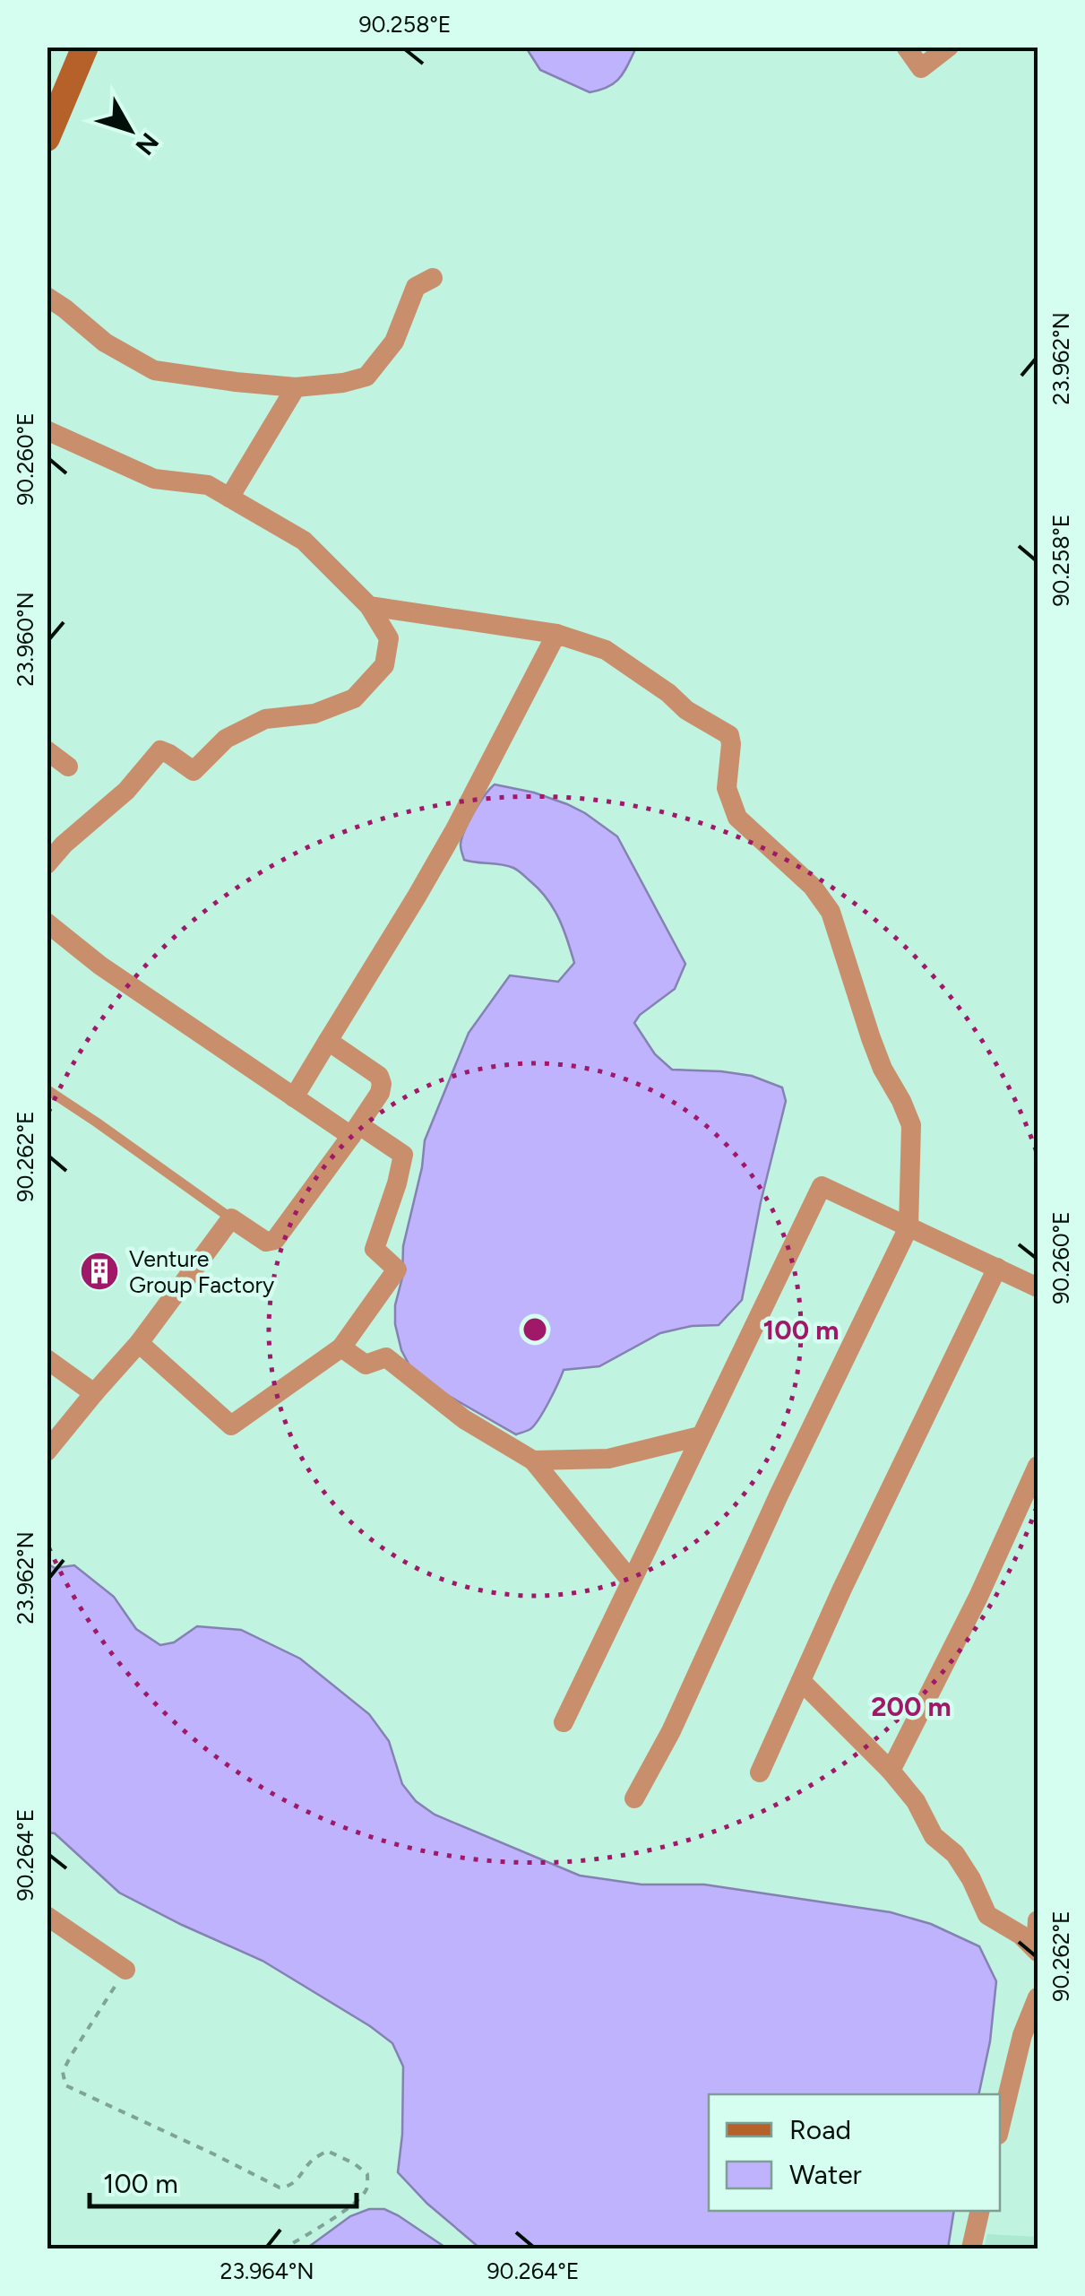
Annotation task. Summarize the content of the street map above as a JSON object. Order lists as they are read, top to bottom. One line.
{"places":{"building":["Venture Group Factory"]},"legend":["Road","Water"],"scale_bar":"100 m","north":"bottom right","coordinates":["90.258°E","23.962°N","90.260°E","23.960°N","90.262°E","90.264°E","23.964°N"],"rings":["100 m","200 m"]}
